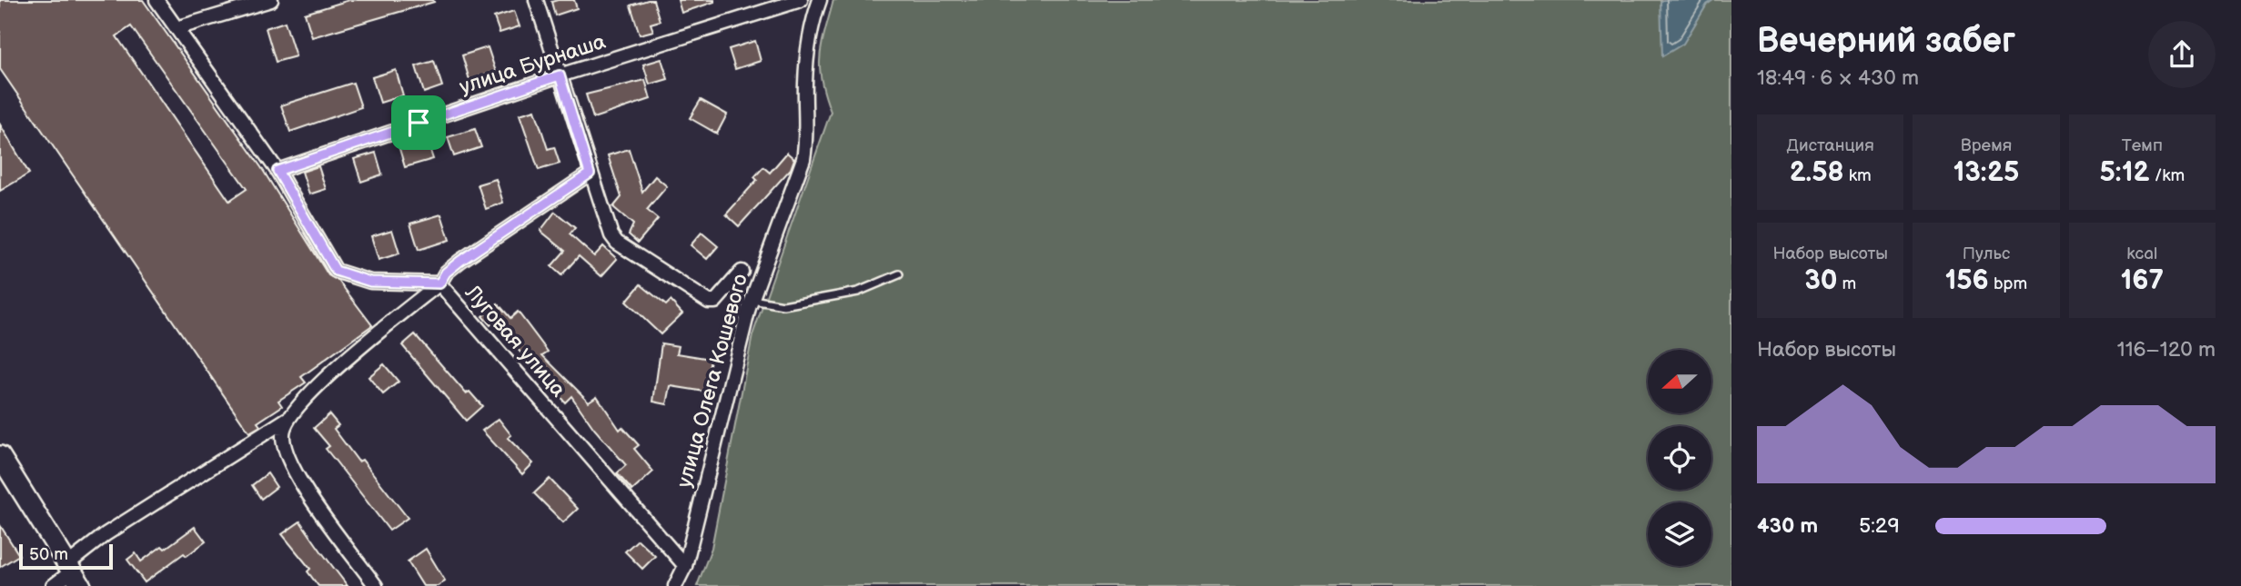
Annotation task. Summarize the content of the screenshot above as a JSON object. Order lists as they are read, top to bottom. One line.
{"streets":{"street":["улица Бурнаша","Луговая улица","улица Олега Кошевого"]},"crossings":[["Луговая улица","улица Олега Кошевого"]],"scale_bar":"50 m","north":"left","page":{"heading":["Вечерний забег","18:49 · 6 × 430 m"],"stats":[["Дистанция","2.58 km"],["Время","13:25"],["Темп","5:12 /km"],["Набор высоты","30 m"],["Пульс","156 bpm"],["kcal","167"]],"chart":["Набор высоты","116–120 m"],"list":[{"name":"430 m","note":"5:29"}],"scale":"50 m"}}
